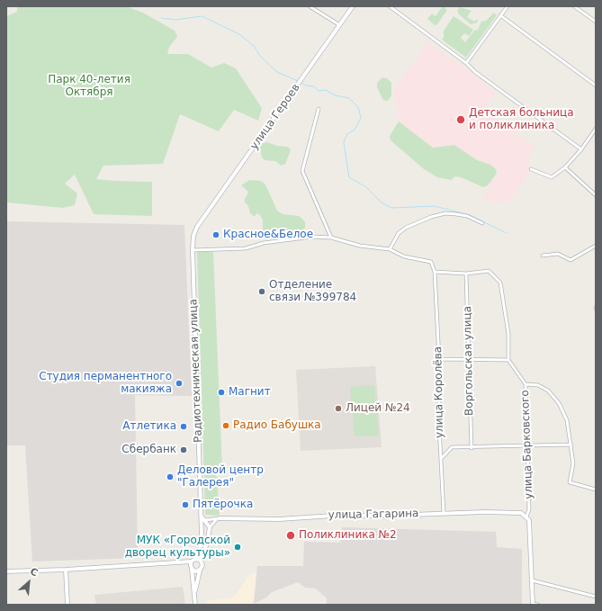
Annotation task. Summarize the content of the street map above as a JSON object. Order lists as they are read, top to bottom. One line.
{"streets":{"street":["улица Героев","Воргольская улица","Радиотехническая улица","улица Королёва","улица Барковского","улица Гагарина"]},"crossings":[["улица Героев","Радиотехническая улица"],["улица Королёва","улица Гагарина"],["улица Барковского","улица Гагарина"]],"parks":["Парк 40-летия Октября"],"places":["Детская больница и поликлиника","Красное&Белое","Отделение связи №399784","Студия перманентного макияжа","Магнит","Лицей №24","Радио Бабушка","Атлетика","Сбербанк","Деловой центр \"Галерея\"","Пятёрочка","Поликлиника №2","МУК «Городской дворец культуры»"],"north":"top right"}
